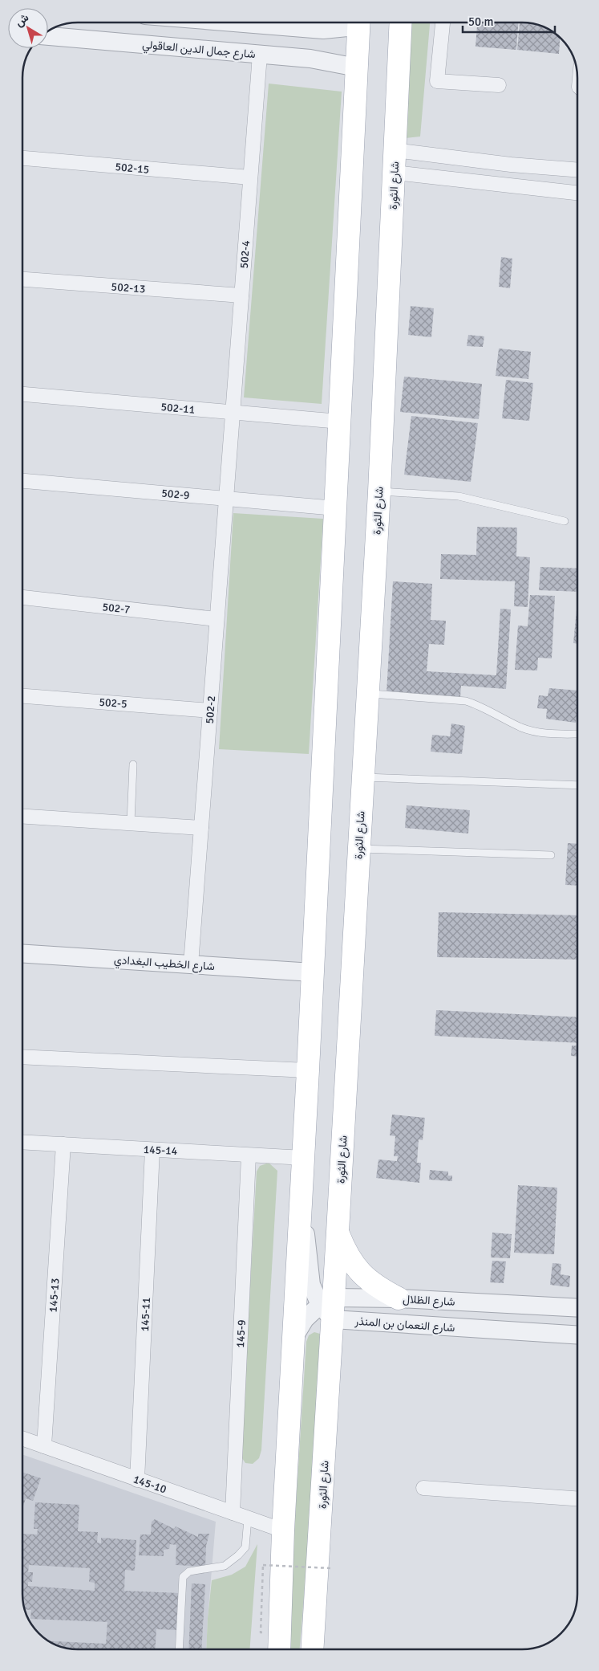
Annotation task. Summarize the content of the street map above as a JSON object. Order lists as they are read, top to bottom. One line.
{"streets":{"main road":["شارع الثورة"],"street":["شارع جمال الدين العاقولي","502-15","502-4","502-13","502-11","502-9","502-7","502-5","502-2","شارع الخطيب البغدادي","145-14","145-13","شارع الظلال","145-11","شارع النعمان بن المنذر","145-9","145-10"]},"crossings":[["شارع جمال الدين العاقولي","502-4"],["502-15","502-4"],["شارع الثورة","شارع الظلال"],["شارع الثورة","شارع النعمان بن المنذر"],["502-4","502-13"],["502-4","502-11"],["502-4","502-2"],["502-9","502-2"],["502-7","502-2"],["502-5","502-2"],["502-2","شارع الخطيب البغدادي"],["145-14","145-13"],["145-14","145-11"],["145-14","145-9"],["145-13","145-10"],["شارع الظلال","شارع النعمان بن المنذر"],["145-11","145-10"],["145-9","145-10"]],"scale_bar":"50 m","north":"top left"}
